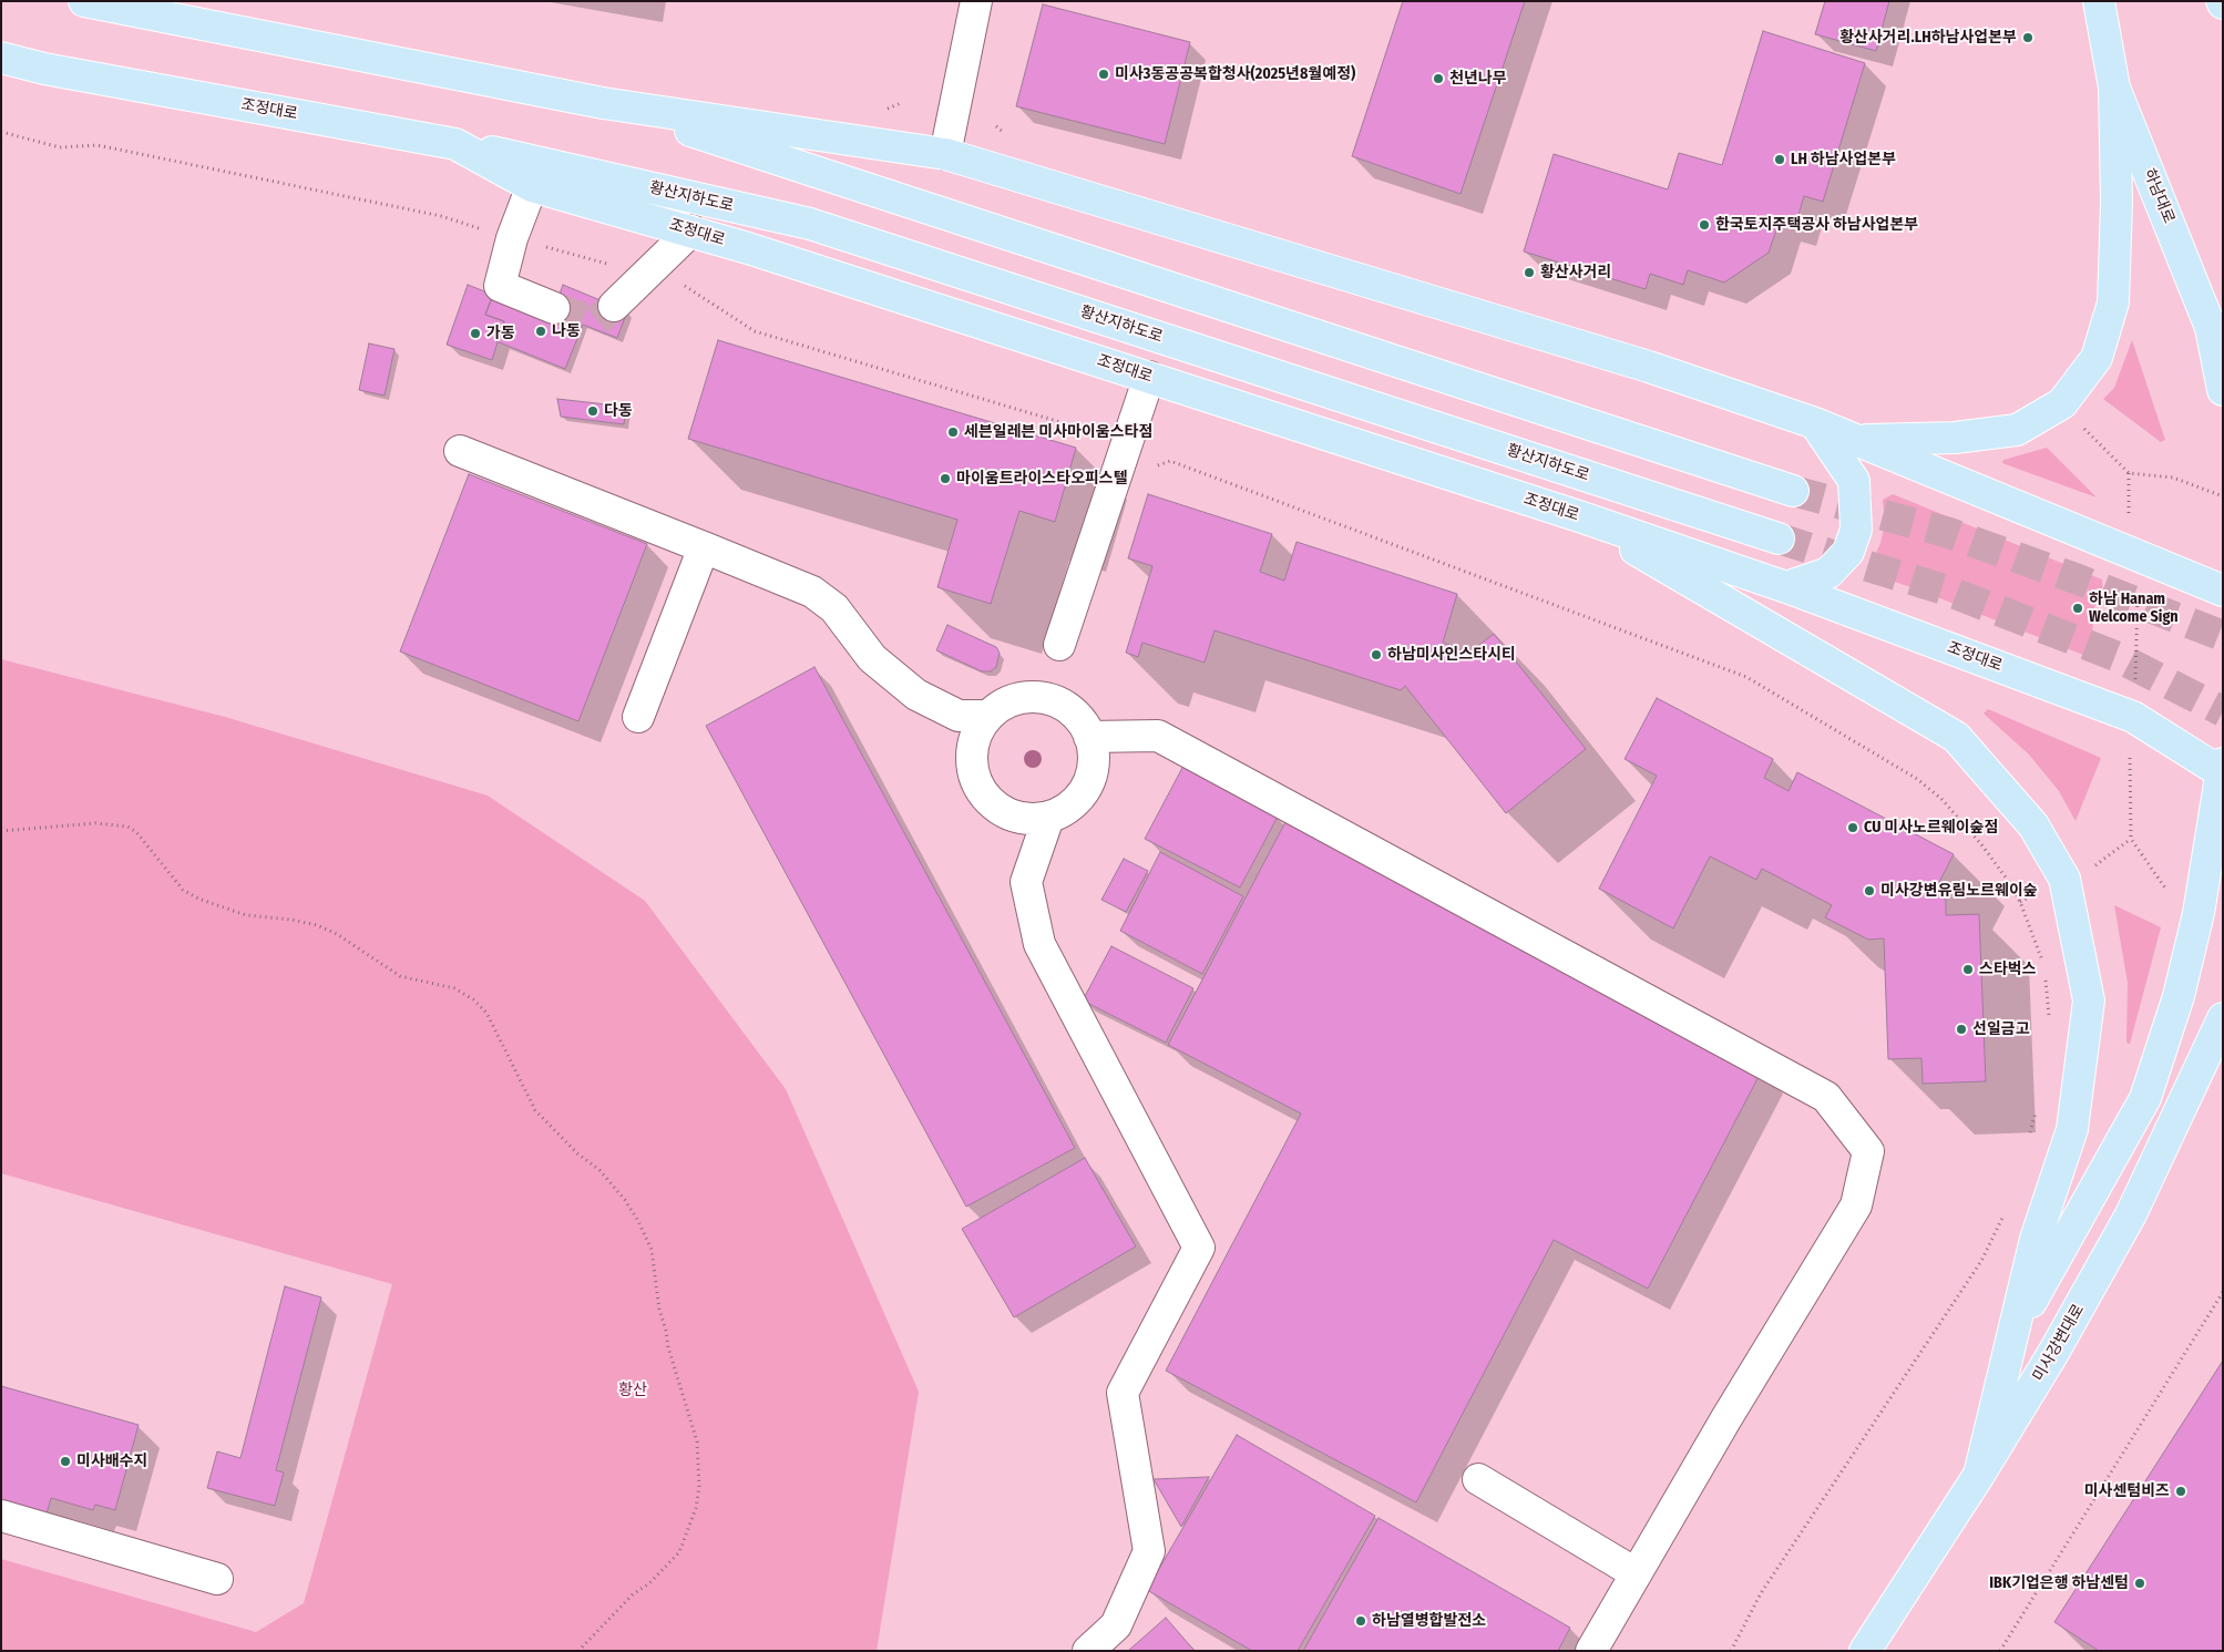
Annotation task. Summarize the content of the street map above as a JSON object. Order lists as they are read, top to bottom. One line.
{"streets":{"main road":["조정대로","하남대로","황산지하도로","미사강변대로"]},"crossings":[["조정대로","황산지하도로"]],"parks":["황산"],"places":["황산사거리.LH하남사업본부","미사3동공공복합청사(2025년8월예정)","천년나무","LH 하남사업본부","한국토지주택공사 하남사업본부","황산사거리","나동","가동","다동","세븐일레븐 미사마이움스타점","마이움트라이스타오피스텔","하남 Hanam Welcome Sign","하남미사인스타시티","CU 미사노르웨이숲점","미사강변유림노르웨이숲","스타벅스","선일금고","미사배수지","미사센텀비즈","IBK기업은행 하남센텀","하남열병합발전소"]}
